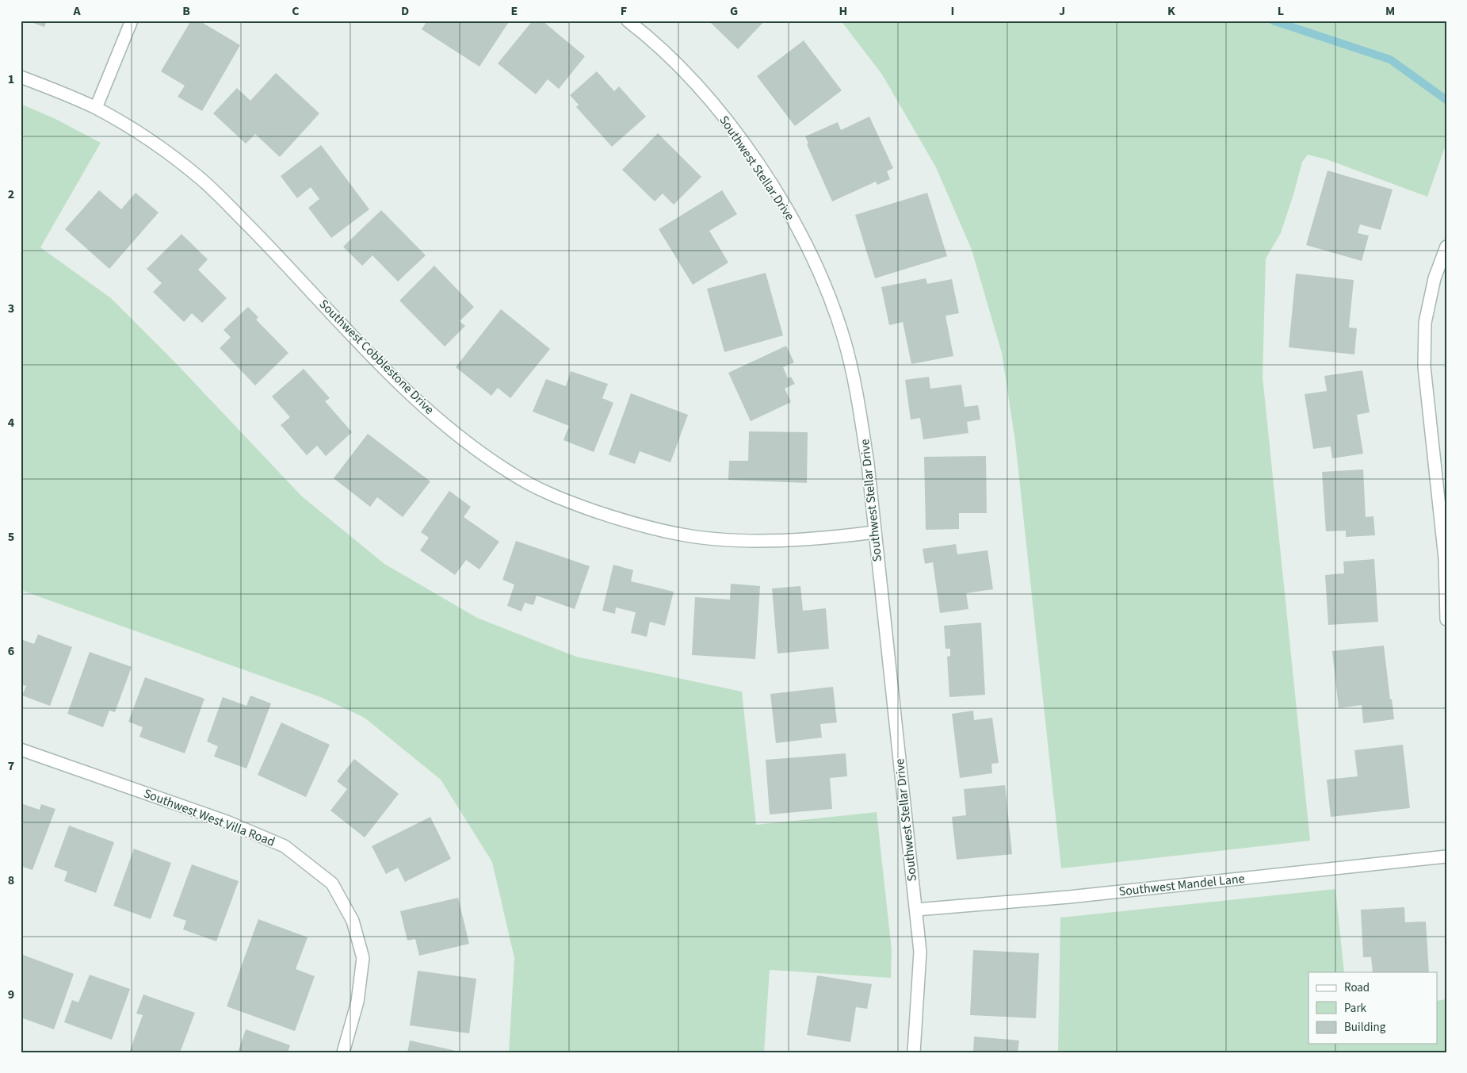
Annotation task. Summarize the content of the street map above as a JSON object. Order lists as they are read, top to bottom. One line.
{"streets":{"street":["Southwest Stellar Drive","Southwest Cobblestone Drive","Southwest West Villa Road","Southwest Mandel Lane"]},"crossings":[["Southwest Stellar Drive","Southwest Cobblestone Drive"],["Southwest Stellar Drive","Southwest Mandel Lane"]],"legend":["Road","Park","Building"],"grid":{"columns":["A","B","C","D","E","F","G","H","I","J","K","L","M"],"rows":["1","2","3","4","5","6","7","8","9"]}}
